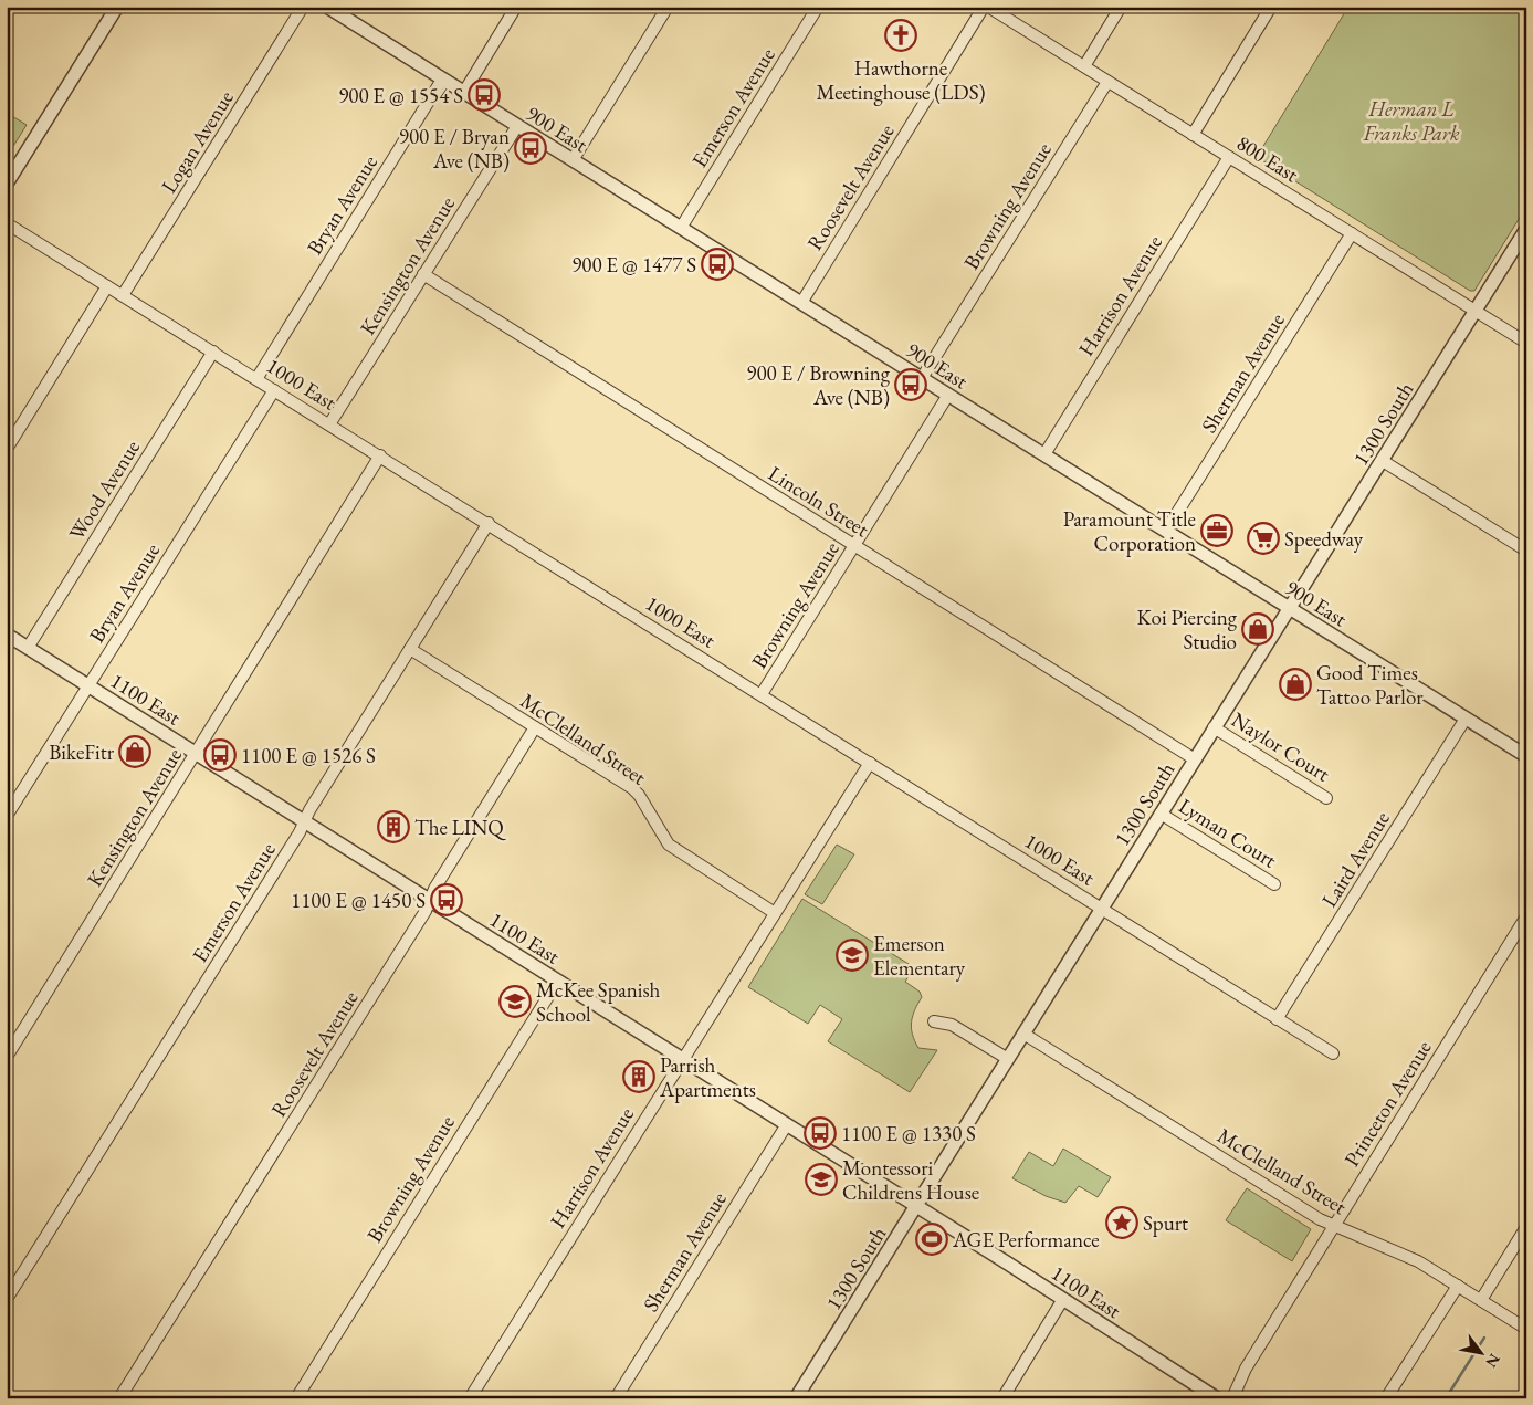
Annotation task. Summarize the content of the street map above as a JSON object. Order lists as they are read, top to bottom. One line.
{"streets":{"street":["Emerson Avenue","900 East","Logan Avenue","800 East","Roosevelt Avenue","Bryan Avenue","Browning Avenue","Kensington Avenue","Harrison Avenue","Sherman Avenue","1000 East","1300 South","Wood Avenue","Lincoln Street","1100 East","McClelland Street","Naylor Court","Lyman Court","Laird Avenue","Princeton Avenue"]},"crossings":[["Emerson Avenue","900 East"],["Emerson Avenue","1000 East"],["Emerson Avenue","1100 East"],["Emerson Avenue","McClelland Street"],["900 East","Roosevelt Avenue"],["900 East","Bryan Avenue"],["900 East","Browning Avenue"],["900 East","Kensington Avenue"],["900 East","Harrison Avenue"],["900 East","Sherman Avenue"],["900 East","1300 South"],["900 East","Laird Avenue"],["Logan Avenue","1000 East"],["800 East","Browning Avenue"],["800 East","Harrison Avenue"],["800 East","Sherman Avenue"],["800 East","1300 South"],["Roosevelt Avenue","1100 East"],["Roosevelt Avenue","McClelland Street"],["Bryan Avenue","1000 East"],["Bryan Avenue","1100 East"],["Browning Avenue","1000 East"],["Browning Avenue","Lincoln Street"],["Browning Avenue","1100 East"],["Kensington Avenue","1000 East"],["Kensington Avenue","Lincoln Street"],["Kensington Avenue","1100 East"],["Harrison Avenue","1000 East"],["Harrison Avenue","1100 East"],["Harrison Avenue","McClelland Street"],["Sherman Avenue","1100 East"],["1000 East","1300 South"],["1000 East","Wood Avenue"],["1000 East","Laird Avenue"],["1300 South","Lincoln Street"],["1300 South","1100 East"],["1300 South","McClelland Street"],["1300 South","Naylor Court"],["1300 South","Lyman Court"],["Wood Avenue","1100 East"],["McClelland Street","Princeton Avenue"]],"parks":["Herman L Franks Park"],"places":{"church":["Hawthorne Meetinghouse (LDS)"],"bus stop":["900 E @ 1554 S","900 E / Bryan Ave (NB)","900 E @ 1477 S","900 E / Browning Ave (NB)","1100 E @ 1526 S","1100 E @ 1450 S","1100 E @ 1330 S"],"office":["Paramount Title Corporation"],"supermarket":["Speedway"],"shop":["Koi Piercing Studio","Good Times Tattoo Parlor","BikeFitr"],"building":["The LINQ","Parrish Apartments"],"school or university":["Emerson Elementary","McKee Spanish School","Montessori Childrens House"],"place":["Spurt"],"sports":["AGE Performance"]},"north":"bottom right"}
